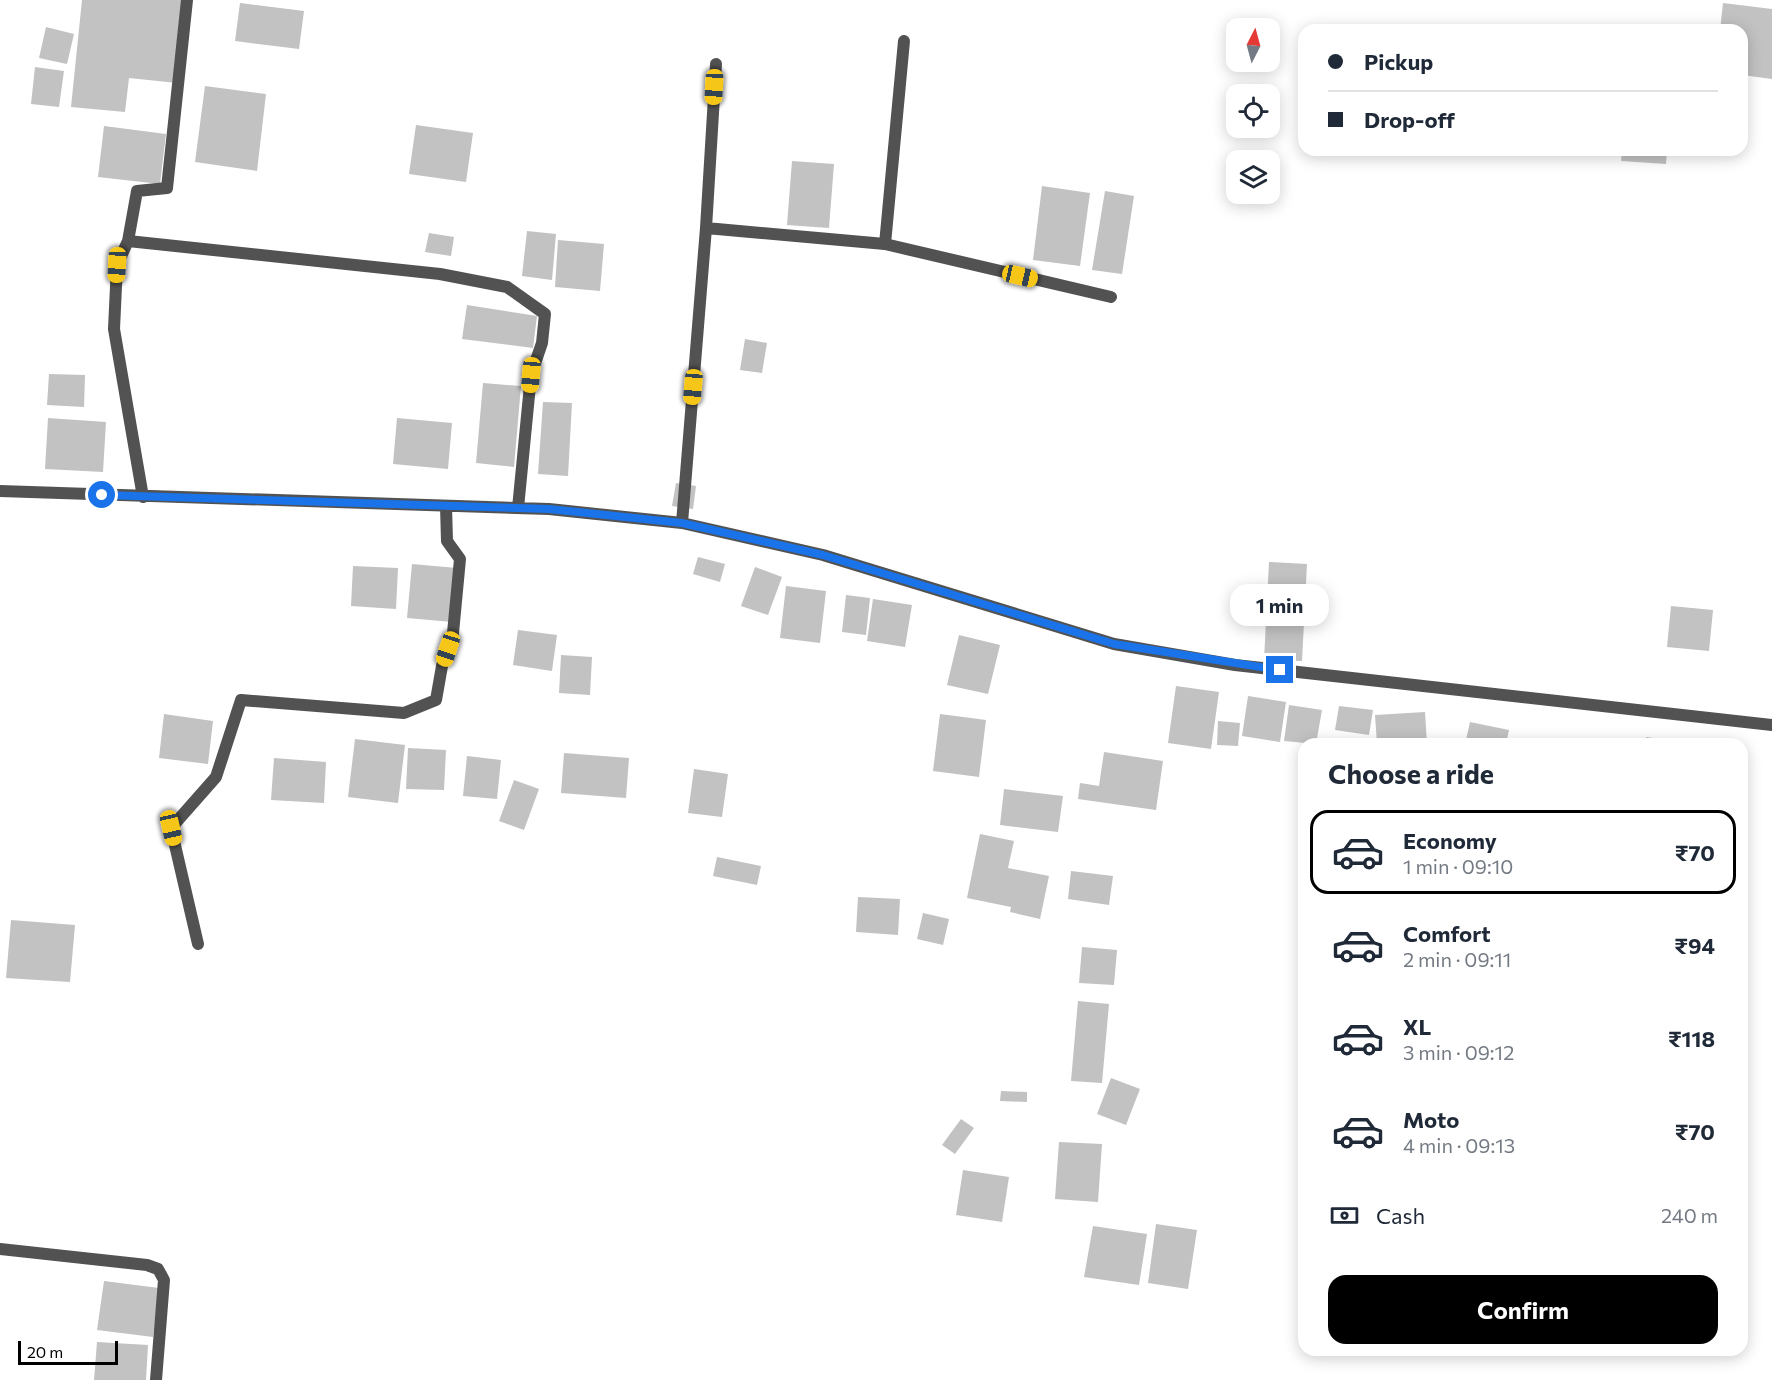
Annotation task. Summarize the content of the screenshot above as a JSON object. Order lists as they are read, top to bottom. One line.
{"scale_bar":"20 m","north":"top","page":{"banner":["Pickup","Drop-off"],"bubble":"1 min","heading":"Choose a ride","list":[{"name":"Economy","note":"1 min · 09:10","value":"₹70"},{"name":"Comfort","note":"2 min · 09:11","value":"₹94"},{"name":"XL","note":"3 min · 09:12","value":"₹118"},{"name":"Moto","note":"4 min · 09:13","value":"₹70"}],"pay":["Cash","240 m"],"buttons":"Confirm","scale":"20 m"}}
